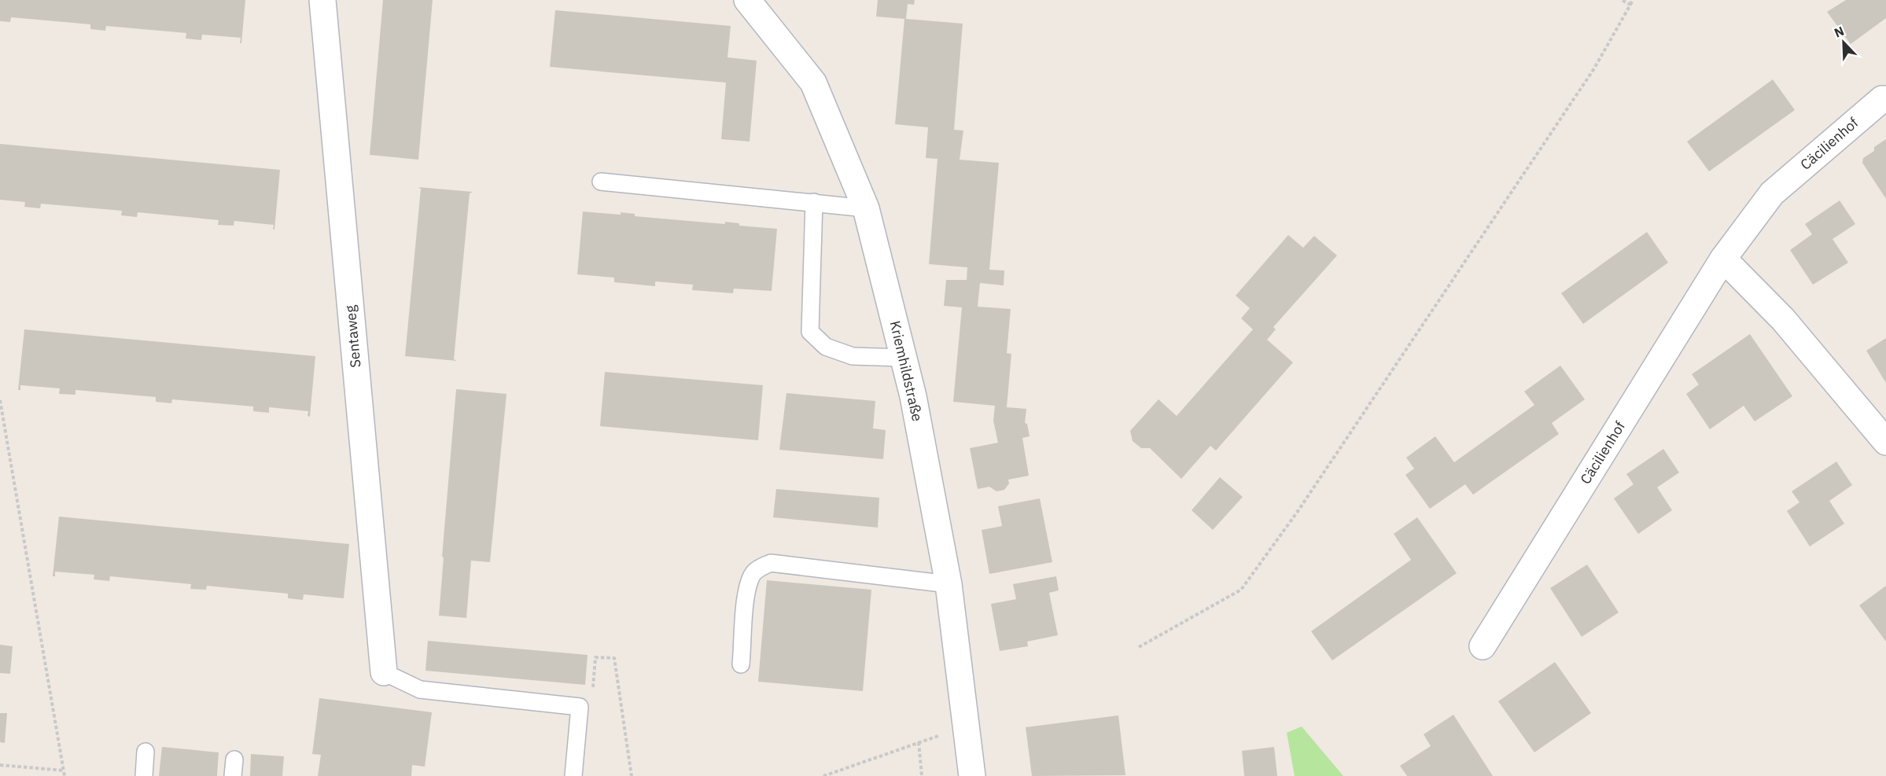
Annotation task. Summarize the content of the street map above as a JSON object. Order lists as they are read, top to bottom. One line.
{"streets":{"street":["Cäcilienhof","Sentaweg","Kriemhildstraße"]},"north":"top left"}
